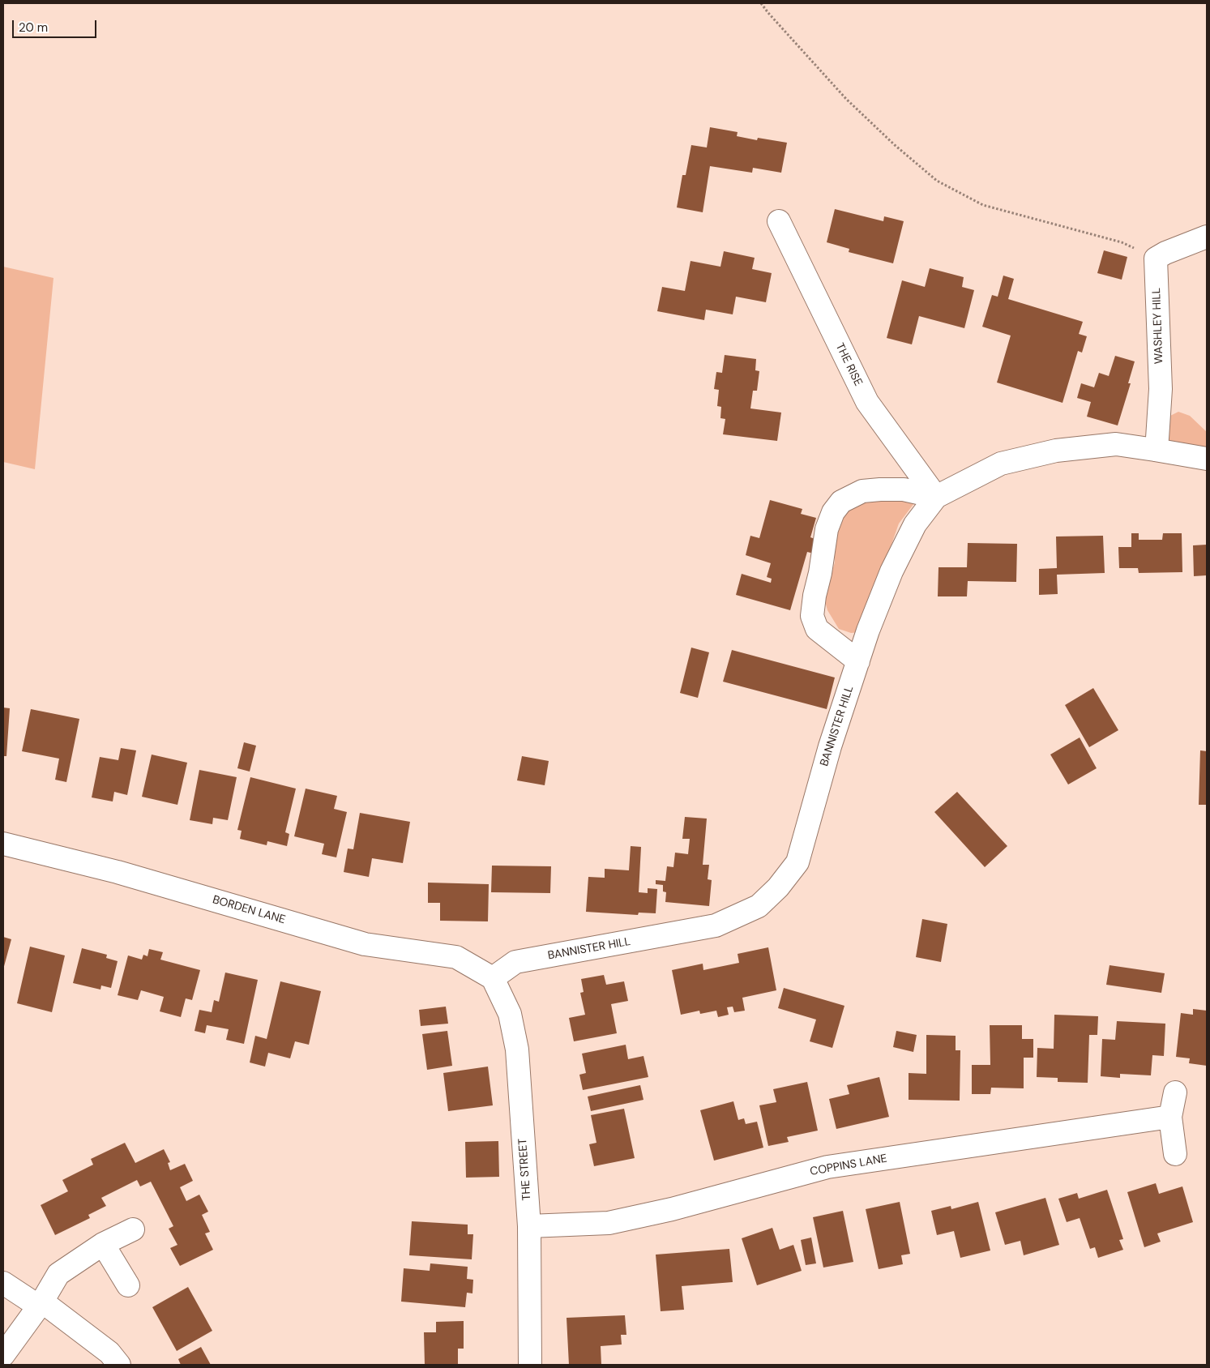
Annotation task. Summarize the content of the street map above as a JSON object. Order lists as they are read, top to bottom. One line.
{"streets":{"street":["WASHLEY HILL","THE RISE","BANNISTER HILL","BORDEN LANE","COPPINS LANE","THE STREET"]},"crossings":[["WASHLEY HILL","BANNISTER HILL"],["THE RISE","BANNISTER HILL"],["BANNISTER HILL","BORDEN LANE"],["BANNISTER HILL","THE STREET"],["BORDEN LANE","THE STREET"],["COPPINS LANE","THE STREET"]],"scale_bar":"20 m"}
